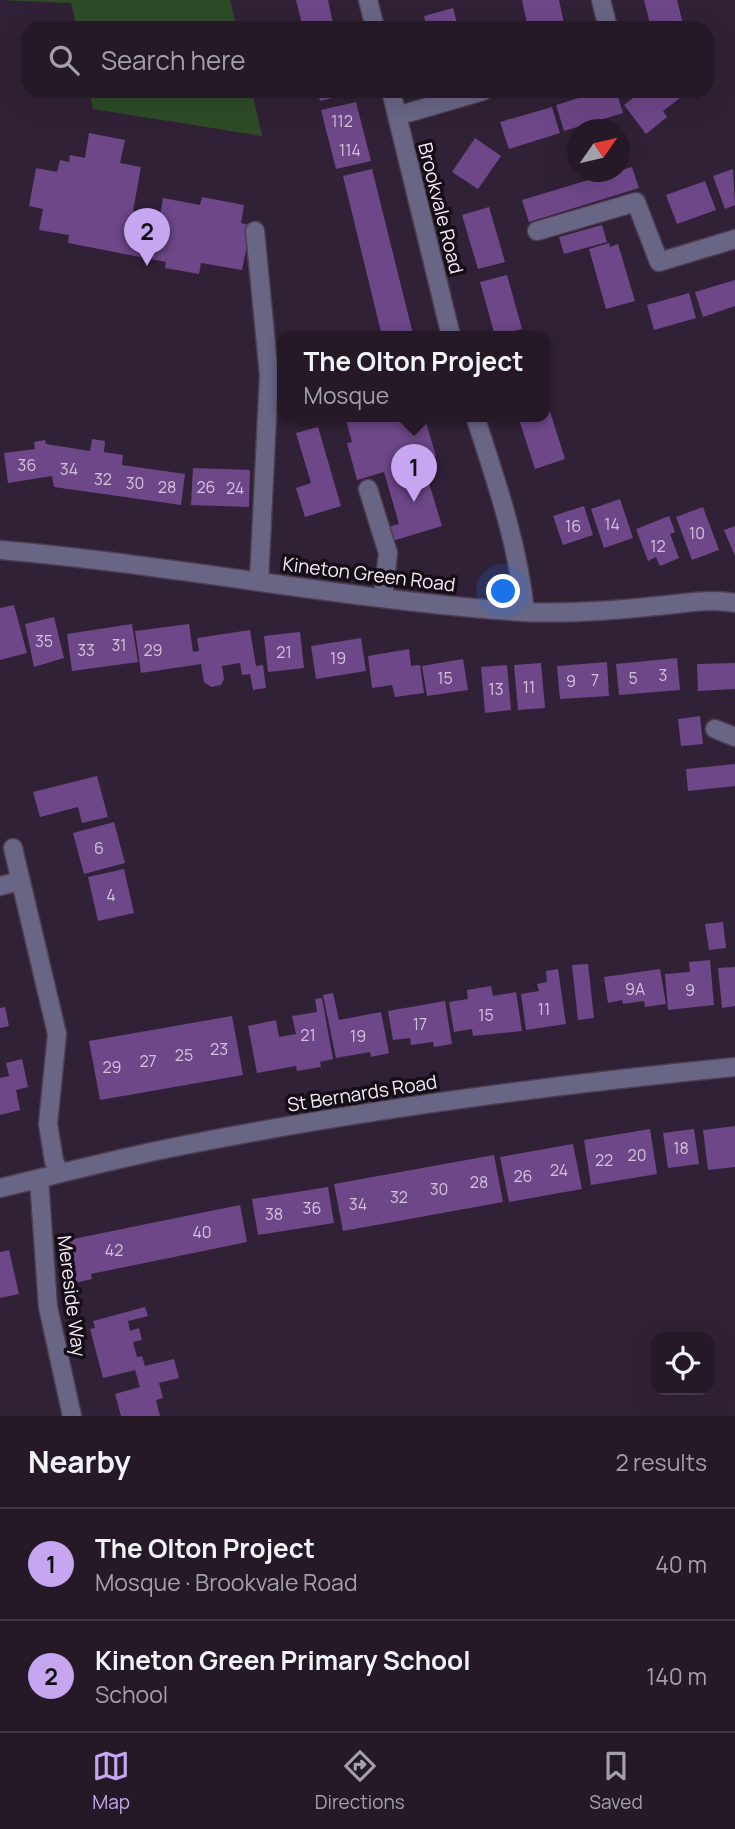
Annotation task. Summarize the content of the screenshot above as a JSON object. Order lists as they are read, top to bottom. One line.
{"streets":{"street":["Brookvale Road","Kineton Green Road","St Bernards Road","Mereside Way"]},"crossings":[["St Bernards Road","Mereside Way"]],"house_numbers":["112","114","36","34","32","30","28","26","24","14","16","10","12","35","31","33","29","21","19","3","15","5","7","9","11","13","6","4","9A","9","11","15","17","21","19","23","25","27","29","18","20","22","24","26","28","30","32","34","36","38","40","42"],"north":"top right","page":{"search":"Search here","pins":["2","1"],"popup":["The Olton Project","Mosque"],"heading":["Nearby","2 results"],"list":[{"mark":"1","name":"The Olton Project","note":"Mosque · Brookvale Road","value":"40 m"},{"mark":"2","name":"Kineton Green Primary School","note":"School","value":"140 m"}],"nav":["Map","Directions","Saved"]}}
